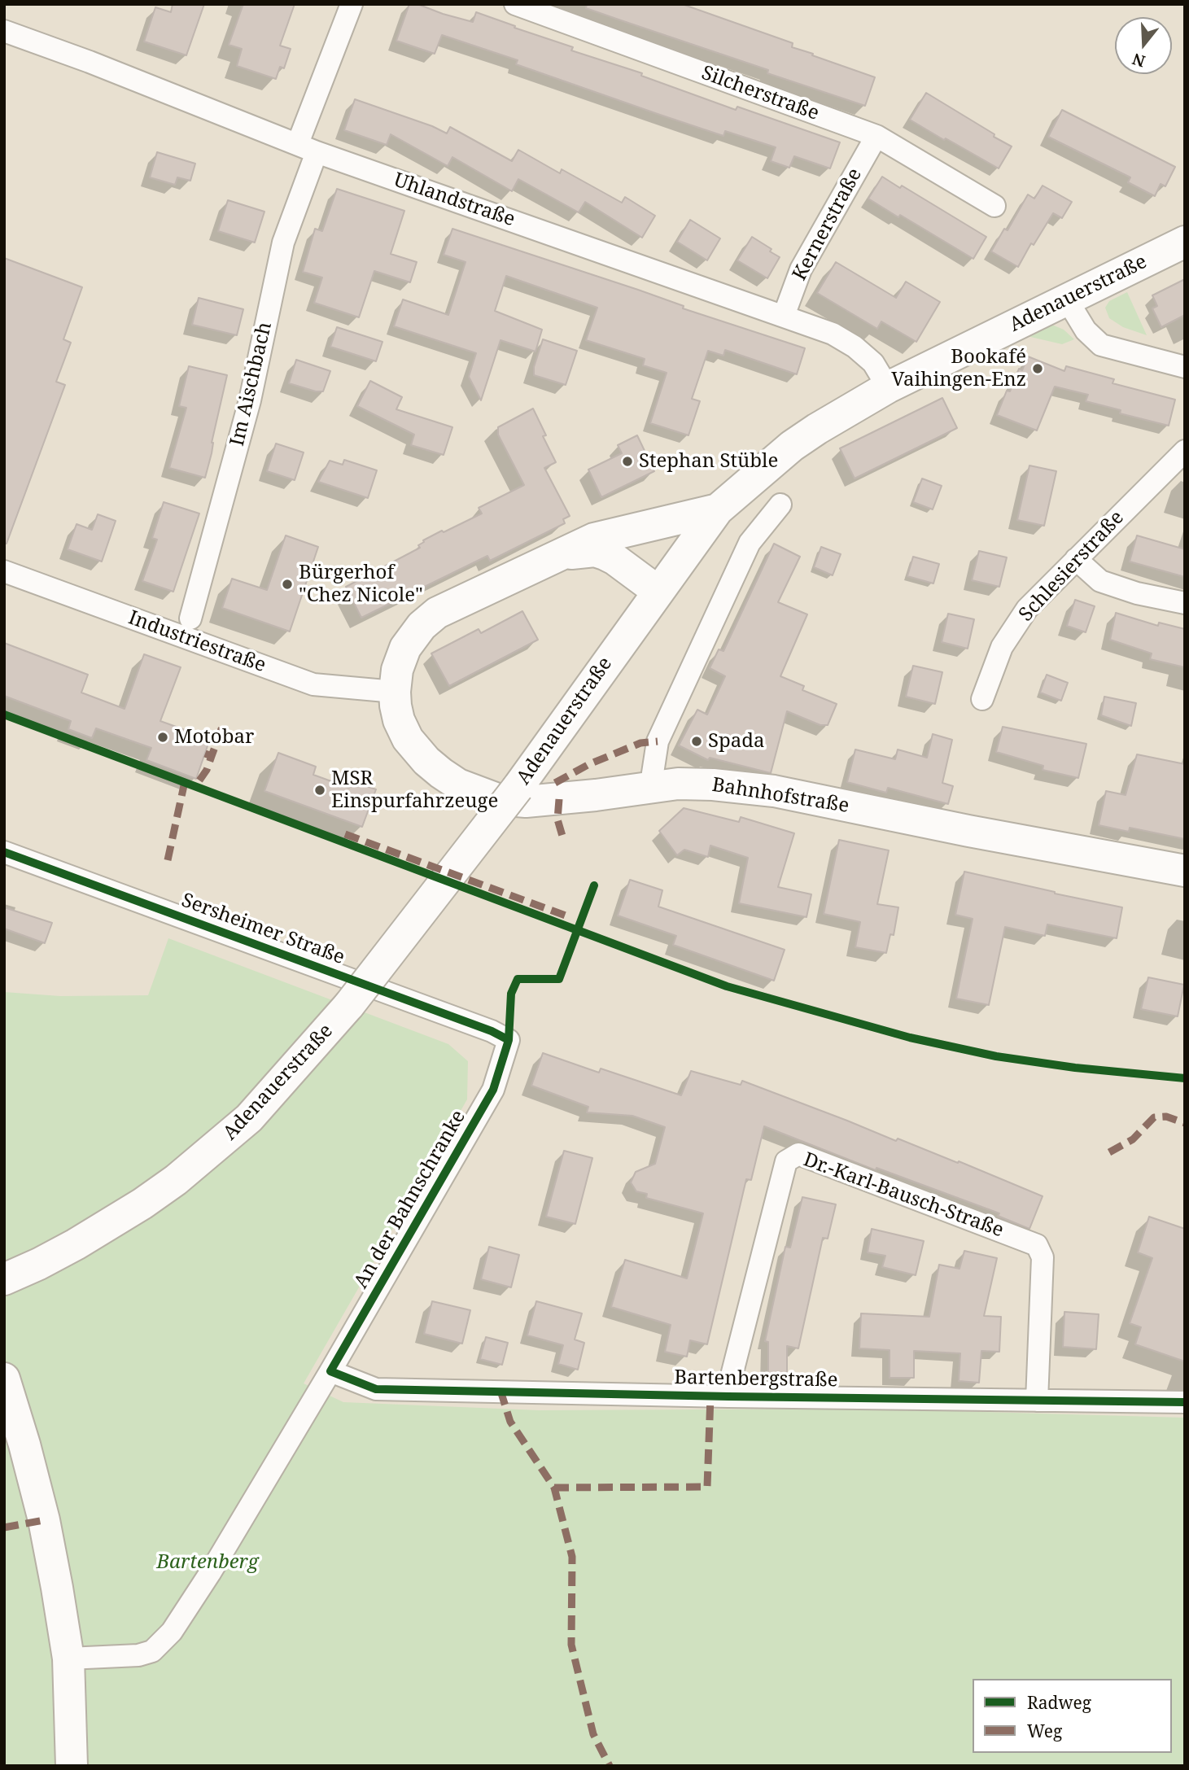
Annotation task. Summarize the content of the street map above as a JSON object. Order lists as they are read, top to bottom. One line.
{"streets":{"main road":["Adenauerstraße","Bahnhofstraße"],"street":["Silcherstraße","Uhlandstraße","Kernerstraße","Im Aischbach","Schlesierstraße","Industriestraße","Sersheimer Straße","Dr.-Karl-Bausch-Straße","An der Bahnschranke","Bartenbergstraße"]},"crossings":[["Silcherstraße","Kernerstraße"],["Uhlandstraße","Kernerstraße"],["Uhlandstraße","Adenauerstraße"],["Uhlandstraße","Im Aischbach"],["Industriestraße","Bahnhofstraße"],["Sersheimer Straße","An der Bahnschranke"],["Dr.-Karl-Bausch-Straße","Bartenbergstraße"],["An der Bahnschranke","Bartenbergstraße"]],"parks":["Bartenberg"],"places":["Bookafé Vaihingen-Enz","Stephan Stüble","Bürgerhof \"Chez Nicole\"","Motobar","Spada","MSR Einspurfahrzeuge"],"legend":["Radweg","Weg"],"north":"bottom"}
